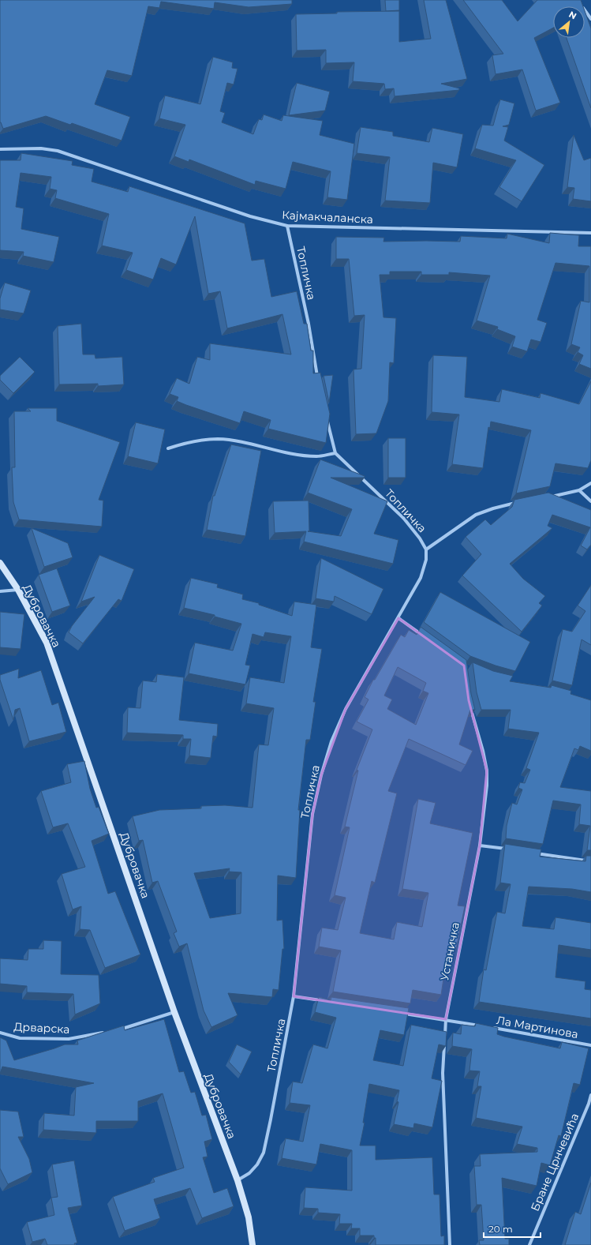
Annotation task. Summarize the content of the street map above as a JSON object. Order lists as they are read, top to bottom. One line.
{"streets":{"main road":["Дубровачка"],"street":["Кајмакчаланска","Топличка","Устаничка","Ла Мартинова","Дрварска","Бране Црнчевића"]},"crossings":[["Кајмакчаланска","Топличка"],["Топличка","Дубровачка"],["Устаничка","Ла Мартинова"]],"scale_bar":"20 m","north":"top right"}
